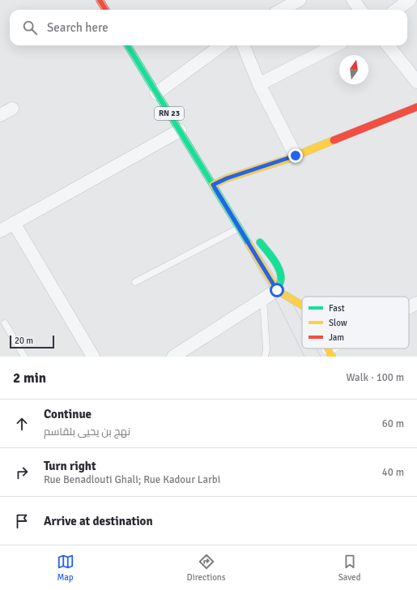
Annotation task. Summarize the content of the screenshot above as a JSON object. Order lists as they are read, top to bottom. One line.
{"streets":{"main road":["RN 23"]},"legend":["Fast","Slow","Jam"],"scale_bar":"20 m","north":"top","page":{"search":"Search here","scale":"20 m","heading":["2 min","Walk · 100 m"],"list":[["Continue","نهج بن يحيى بلقاسم","60 m"],["Turn right","Rue Benadlouti Ghali; Rue Kadour Larbi","40 m"],"Arrive at destination"],"nav":["Map","Directions","Saved"]}}
